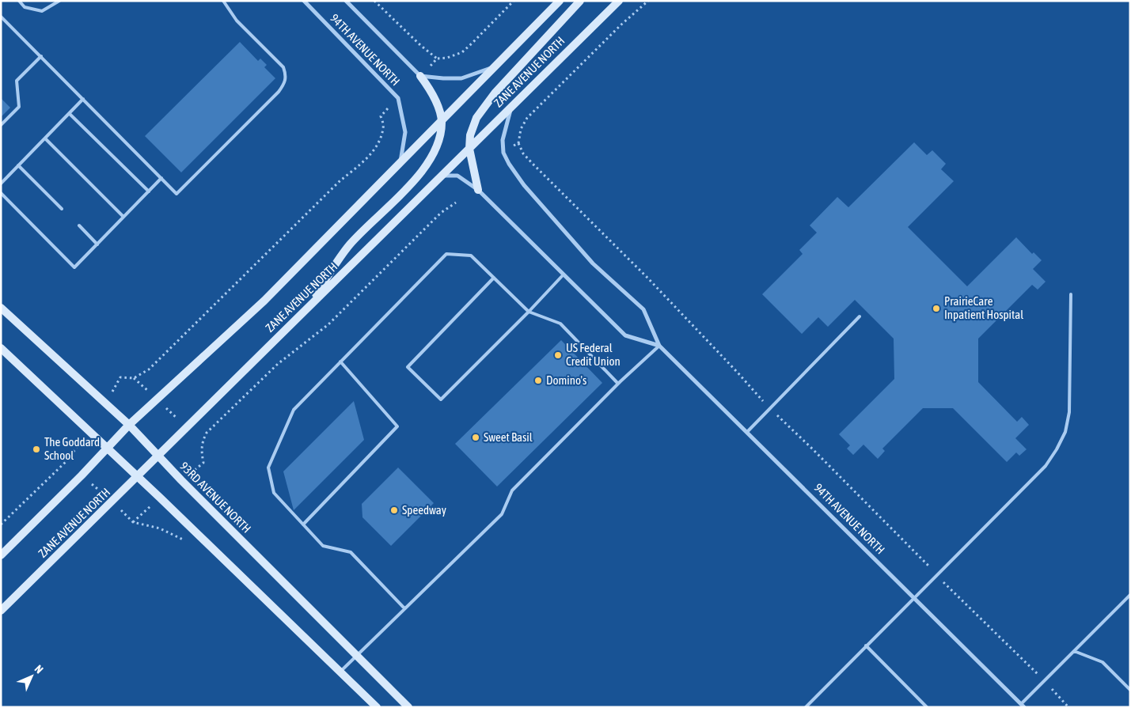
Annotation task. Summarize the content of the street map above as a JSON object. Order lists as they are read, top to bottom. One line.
{"streets":{"main road":["ZANE AVENUE NORTH","93RD AVENUE NORTH"],"street":["94TH AVENUE NORTH"]},"crossings":[["94TH AVENUE NORTH","ZANE AVENUE NORTH"],["ZANE AVENUE NORTH","93RD AVENUE NORTH"]],"places":["PrairieCare Inpatient Hospital","US Federal Credit Union","Domino's","Sweet Basil","The Goddard School","Speedway"],"north":"top right"}
